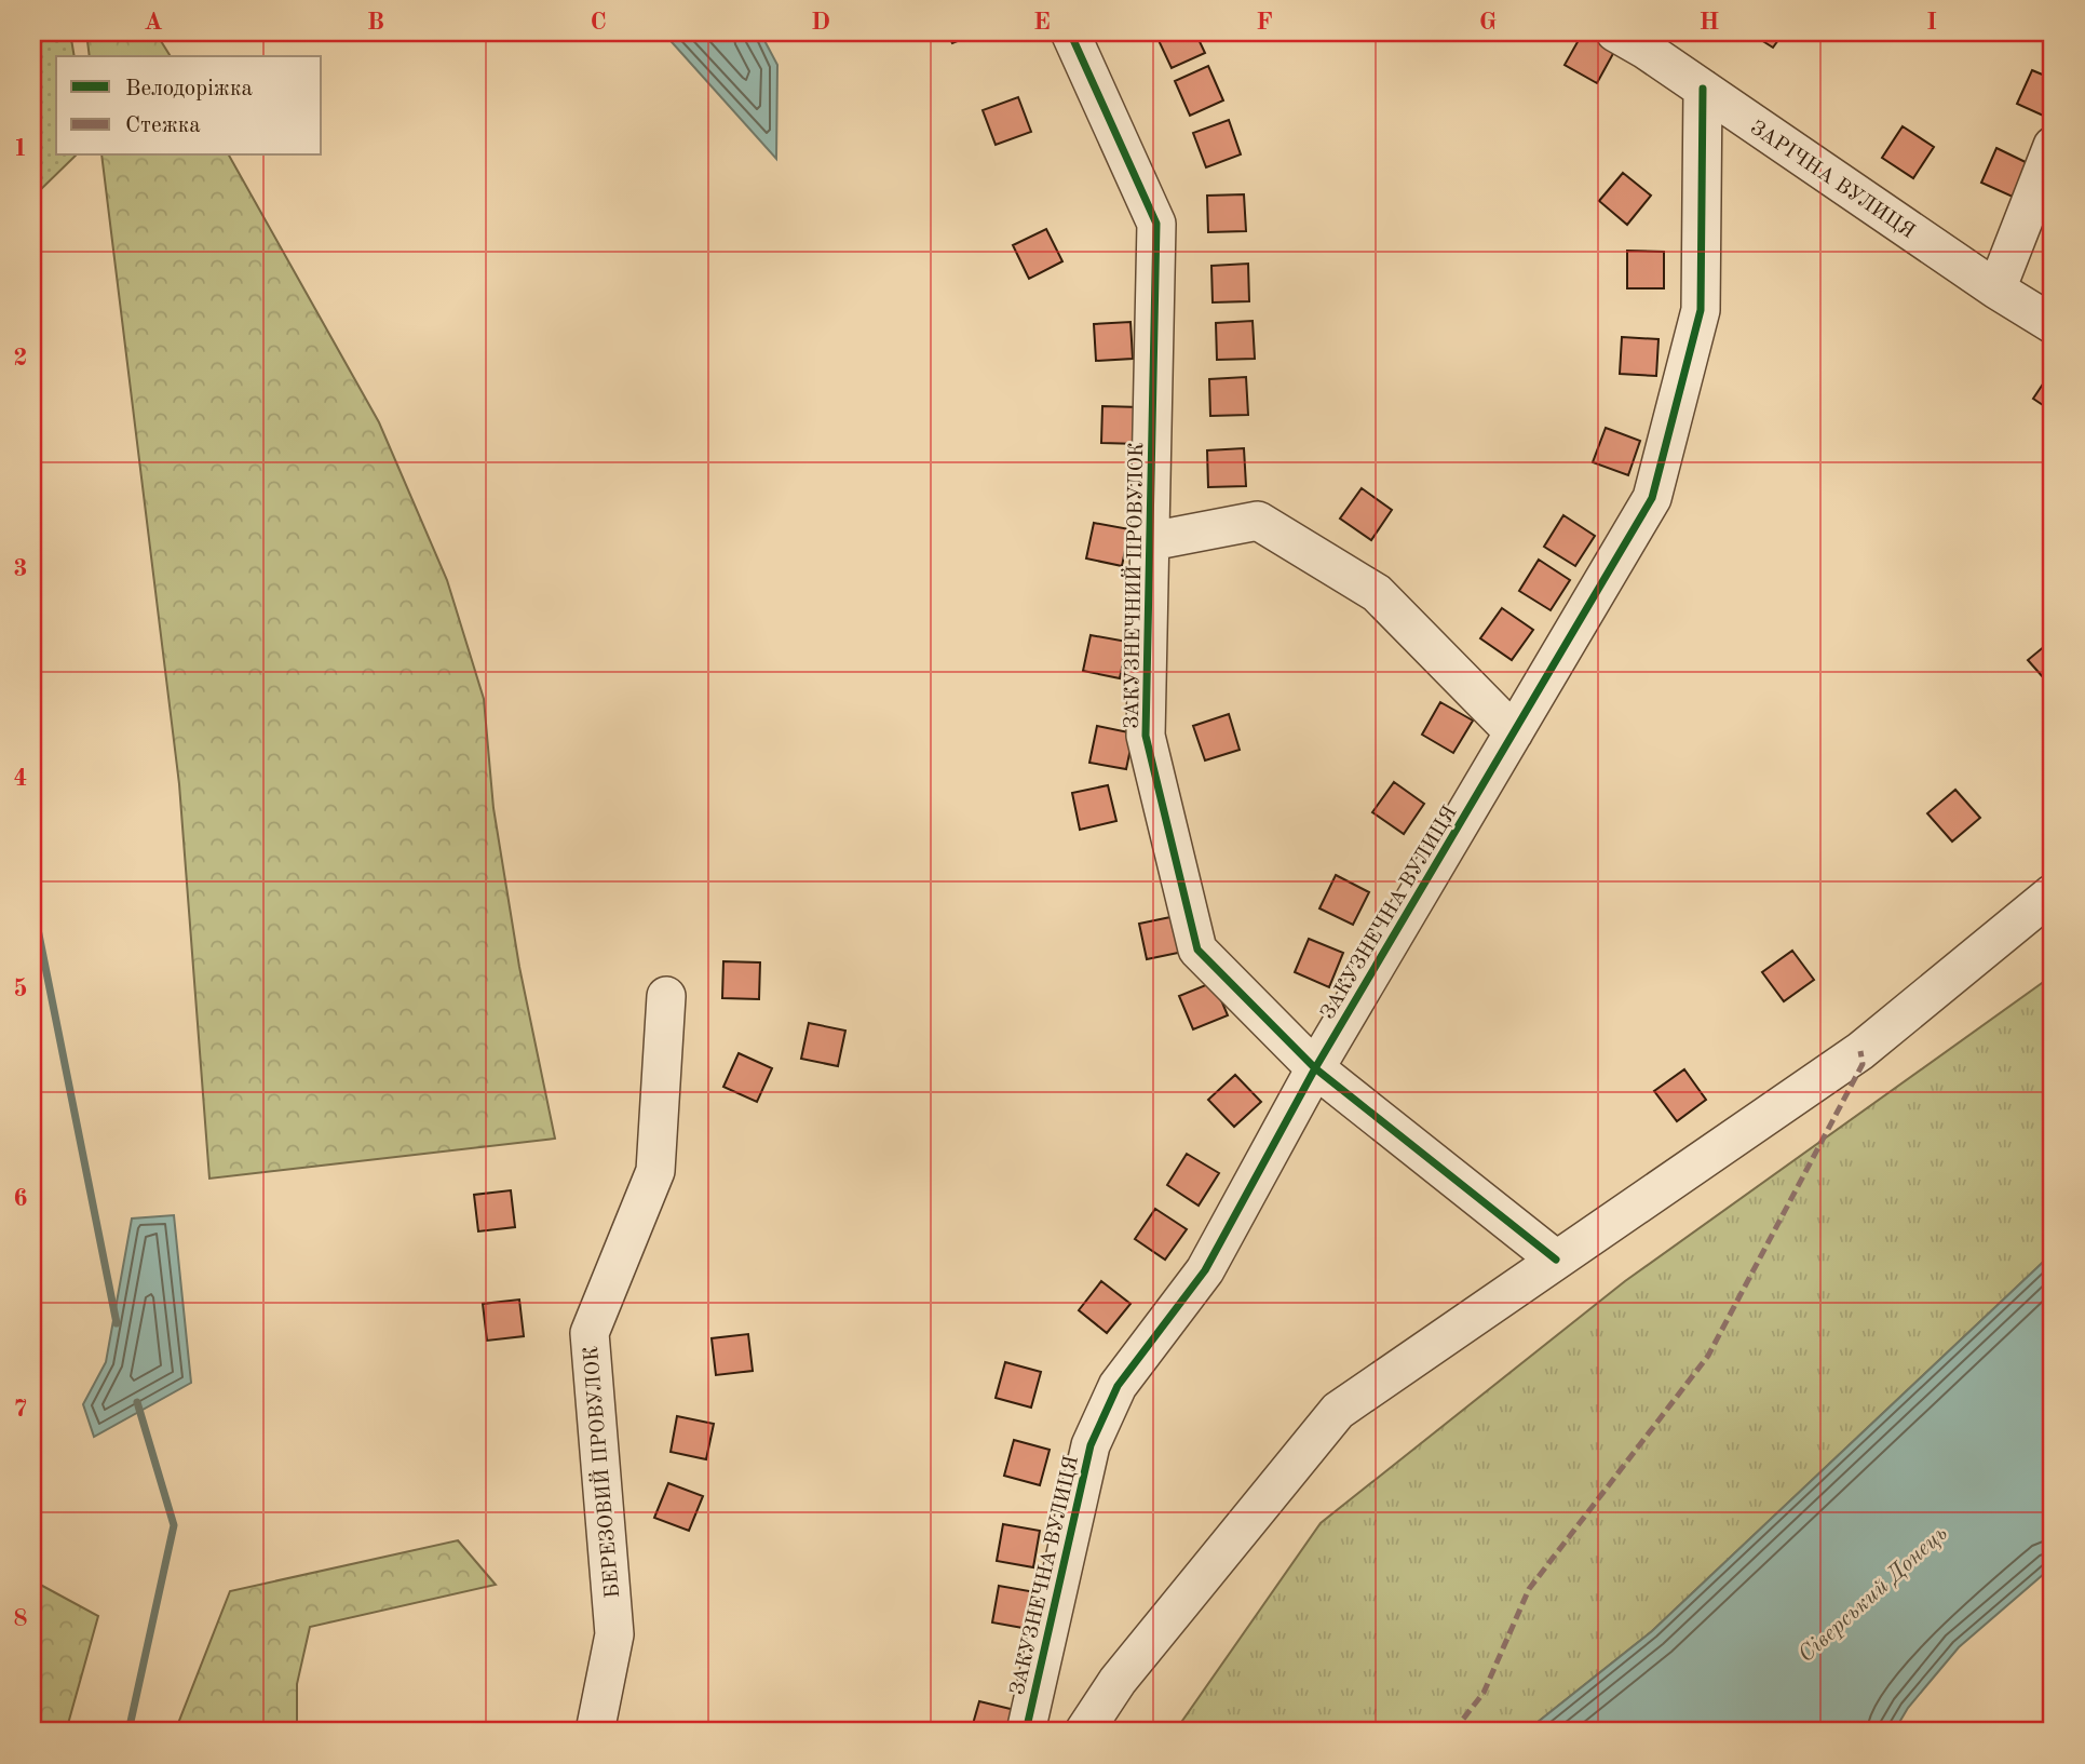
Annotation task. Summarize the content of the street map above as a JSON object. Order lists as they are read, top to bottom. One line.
{"streets":{"street":["ЗАРІЧНА ВУЛИЦЯ","ЗАКУЗНЕЧНИЙ ПРОВУЛОК","ЗАКУЗНЕЧНА ВУЛИЦЯ","БЕРЕЗОВИЙ ПРОВУЛОК"]},"crossings":[["ЗАРІЧНА ВУЛИЦЯ","ЗАКУЗНЕЧНА ВУЛИЦЯ"],["ЗАКУЗНЕЧНИЙ ПРОВУЛОК","ЗАКУЗНЕЧНА ВУЛИЦЯ"]],"water":["Сіверський Донець"],"legend":["Велодоріжка","Стежка"],"grid":{"columns":["A","B","C","D","E","F","G","H","I"],"rows":["1","2","3","4","5","6","7","8"]}}
